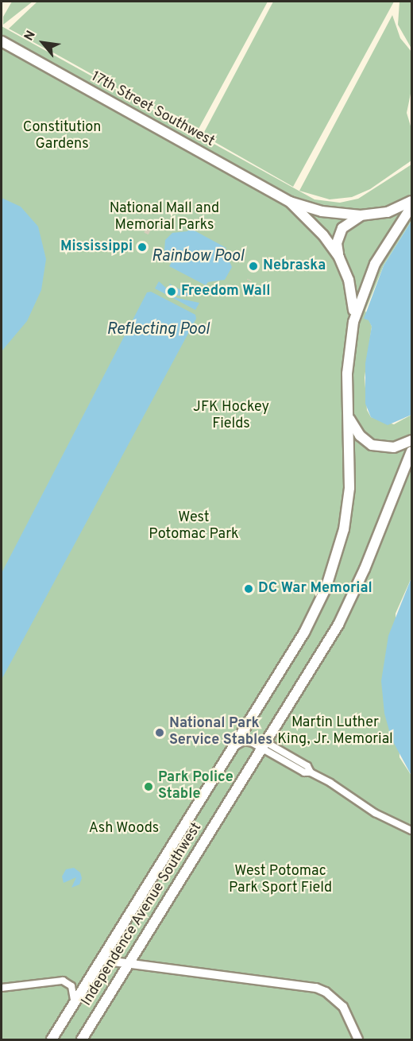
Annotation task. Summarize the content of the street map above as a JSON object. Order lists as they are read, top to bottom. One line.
{"streets":{"main road":["17th Street Southwest","Independence Avenue Southwest"]},"crossings":[["17th Street Southwest","Independence Avenue Southwest"]],"water":["Rainbow Pool","Reflecting Pool"],"parks":["Constitution Gardens","National Mall and Memorial Parks","JFK Hockey Fields","West Potomac Park","Martin Luther King, Jr. Memorial","Ash Woods","West Potomac Park Sport Field"],"places":["Mississippi","Nebraska","Freedom Wall","DC War Memorial","National Park Service Stables","Park Police Stable"],"north":"top left"}
